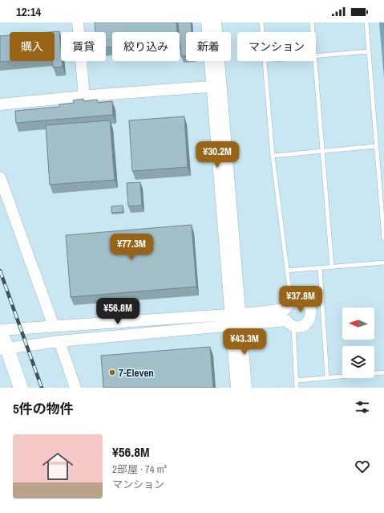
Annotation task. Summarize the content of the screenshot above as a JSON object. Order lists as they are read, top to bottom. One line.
{"places":["7-Eleven"],"north":"left","page":{"status":"12:14","chip":["購入","賃貸","絞り込み","新着","マンション"],"price":["¥30.2M","¥77.3M","¥37.8M","¥56.8M","¥43.3M"],"heading":"5件の物件","list":[{"name":"¥56.8M","note":"2部屋 · 74 m² · マンション"}]}}
